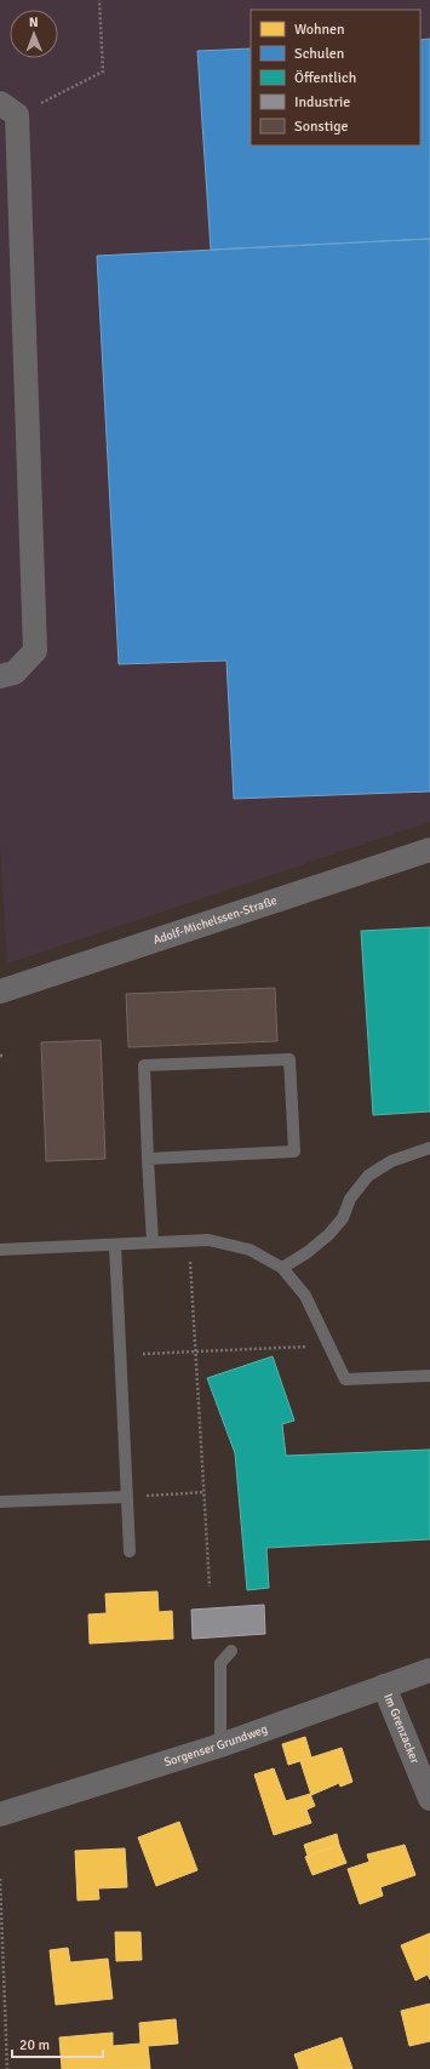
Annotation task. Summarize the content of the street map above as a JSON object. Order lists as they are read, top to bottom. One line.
{"streets":{"street":["Adolf-Michelssen-Straße","Im Grenzacker","Sorgenser Grundweg"]},"crossings":[["Im Grenzacker","Sorgenser Grundweg"]],"legend":["Wohnen","Schulen","Öffentlich","Industrie","Sonstige"],"scale_bar":"20 m","north":"top"}
